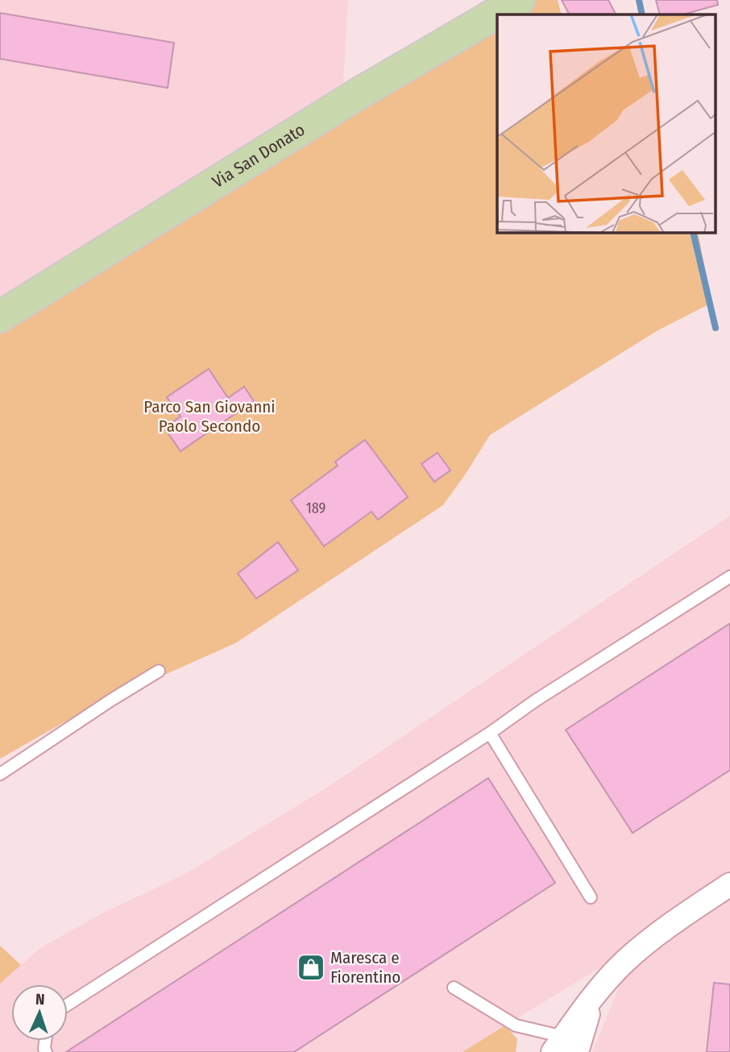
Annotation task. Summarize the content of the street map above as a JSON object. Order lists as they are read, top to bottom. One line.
{"streets":{"main road":["Via San Donato"]},"parks":["Parco San Giovanni Paolo Secondo"],"places":{"shop":["Maresca e Fiorentino"]},"house_numbers":["189"],"north":"top"}
